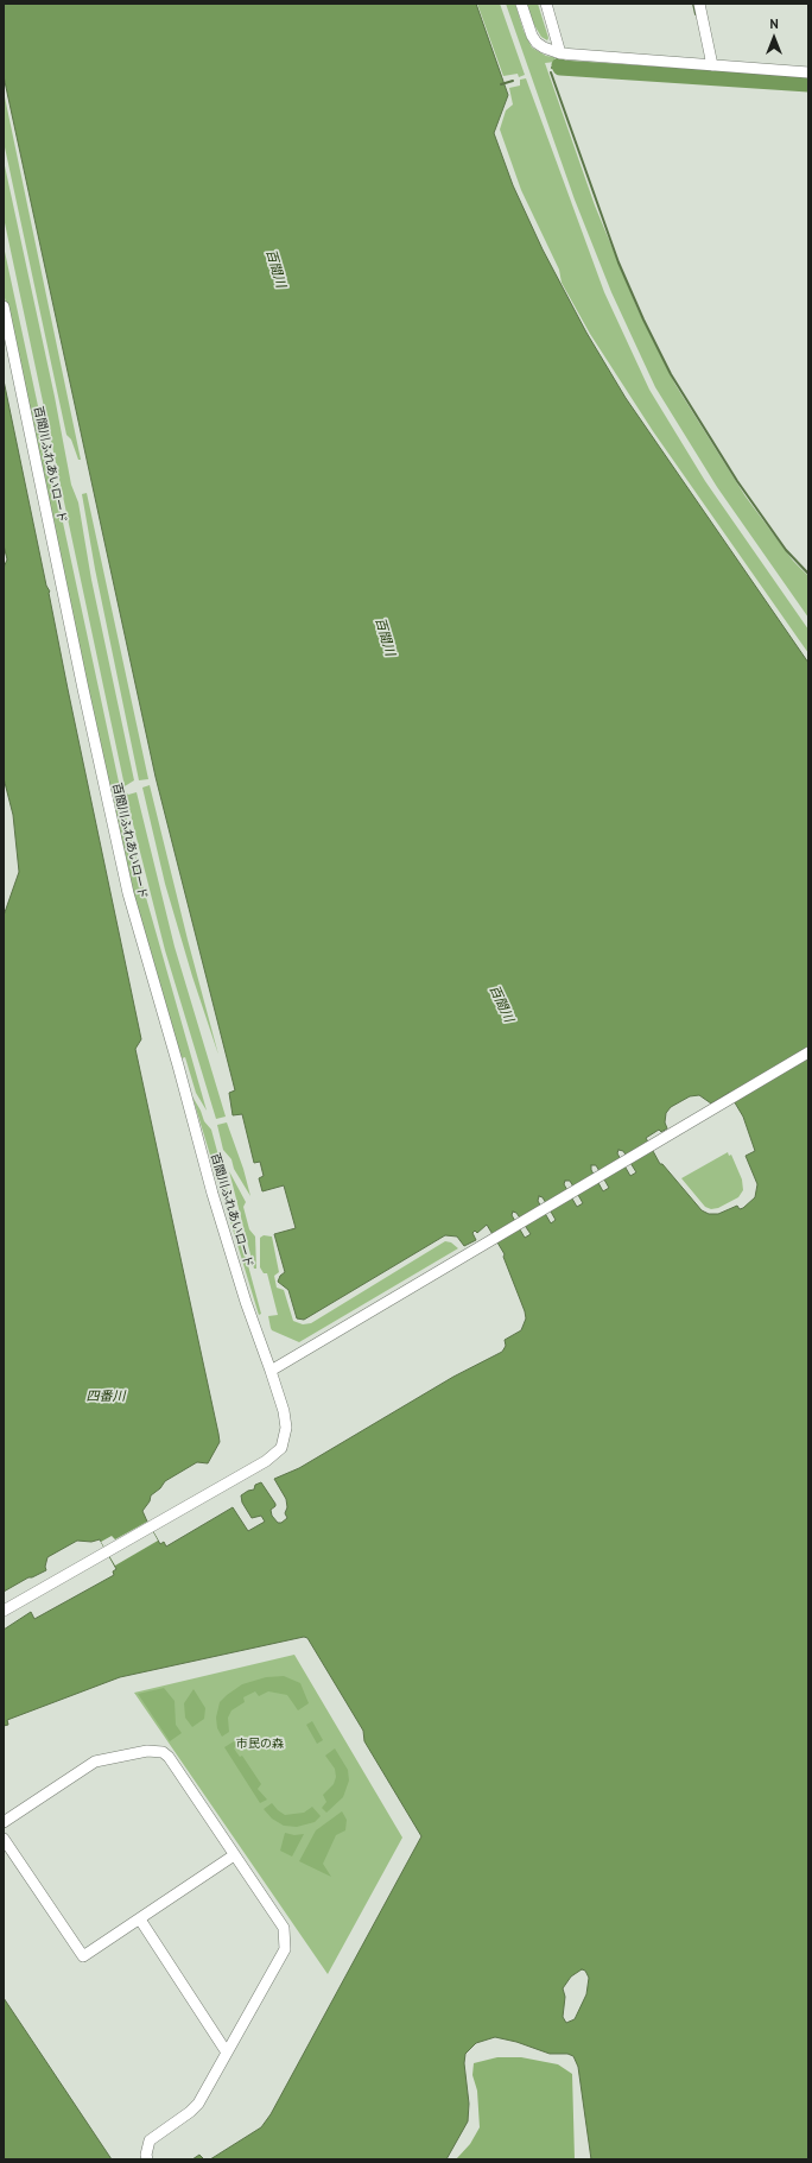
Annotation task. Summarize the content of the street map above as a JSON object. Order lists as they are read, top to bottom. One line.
{"streets":{"street":["百間川ふれあいロード"]},"water":["百間川","四番川"],"parks":["市民の森"],"north":"top"}
